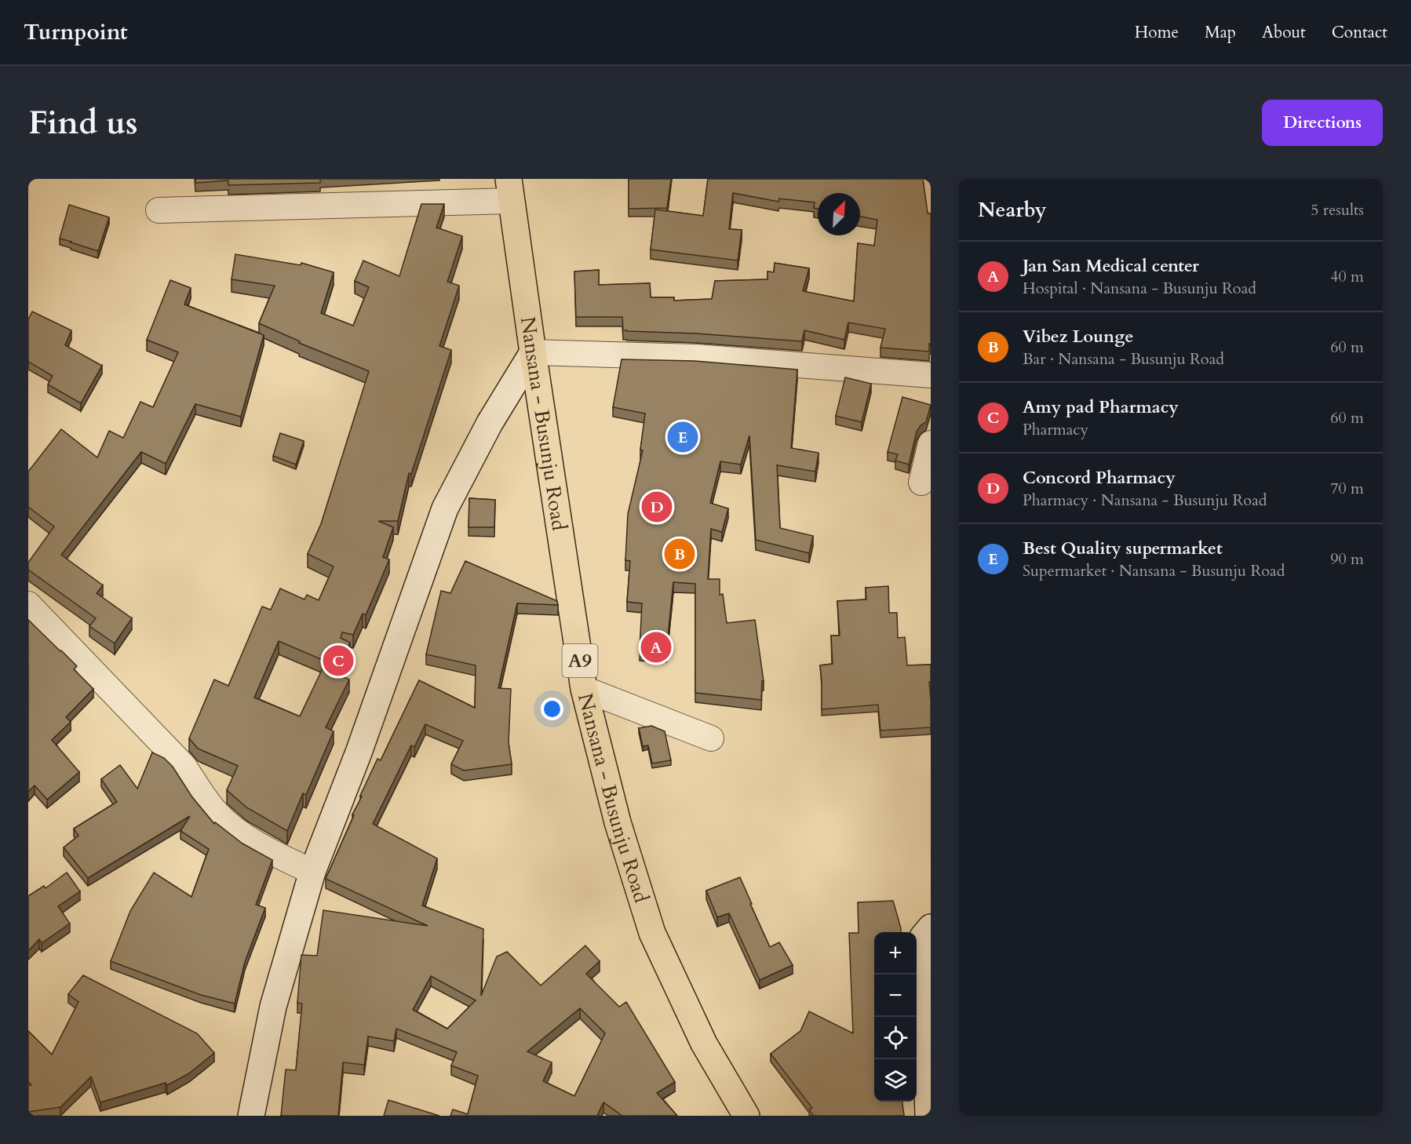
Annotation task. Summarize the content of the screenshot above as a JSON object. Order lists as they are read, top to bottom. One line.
{"streets":{"main road":["Nansana - Busunju Road","A9"]},"north":"top right","page":{"header":"Turnpoint","nav":["Home","Map","About","Contact"],"buttons":"Directions","title":"Find us","heading":["Nearby","5 results"],"list":[{"mark":"A","name":"Jan San Medical center","note":"Hospital · Nansana - Busunju Road","value":"40 m"},{"mark":"B","name":"Vibez Lounge","note":"Bar · Nansana - Busunju Road","value":"60 m"},{"mark":"C","name":"Amy pad Pharmacy","note":"Pharmacy","value":"60 m"},{"mark":"D","name":"Concord Pharmacy","note":"Pharmacy · Nansana - Busunju Road","value":"70 m"},{"mark":"E","name":"Best Quality supermarket","note":"Supermarket · Nansana - Busunju Road","value":"90 m"}],"pins":["E","D","B","A","C"],"map_buttons":["+","−"]}}
